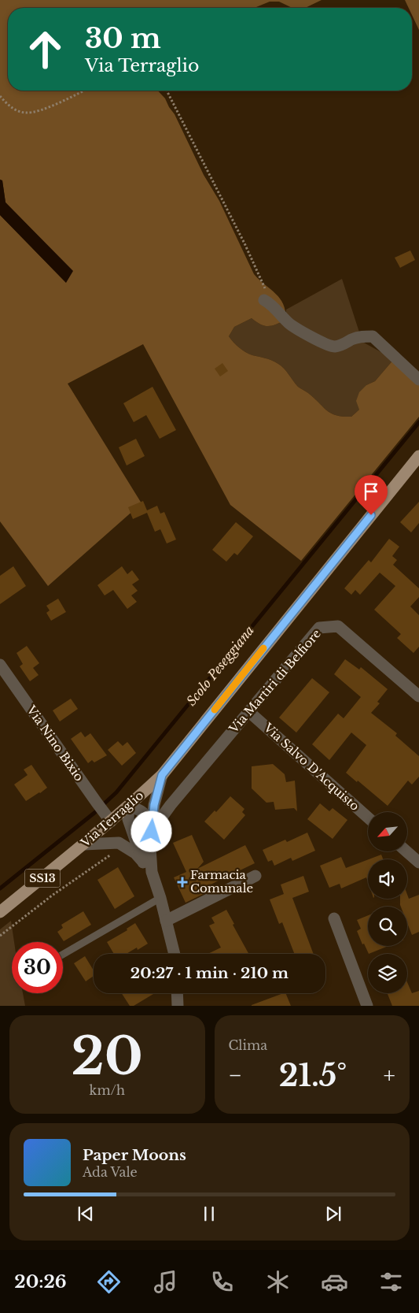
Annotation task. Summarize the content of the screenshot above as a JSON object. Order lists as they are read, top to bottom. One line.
{"streets":{"main road":["Via Terraglio","SS13"],"street":["Via Martiri di Belfiore","Via Nino Bixio","Via Salvo D'Acquisto"]},"crossings":[["Via Martiri di Belfiore","Via Salvo D'Acquisto"],["Via Nino Bixio","Via Terraglio"]],"water":["Scolo Peseggiana"],"places":{"health":["Farmacia Comunale"]},"north":"bottom left","page":{"turn":["30 m","Via Terraglio"],"limit":"30","trip":"20:27 · 1 min · 210 m","tile":[["20","km/h"],"Clima"],"heat":["−","21.5°","+"],"song":["Paper Moons","Ada Vale"],"tabs":"20:26"}}
